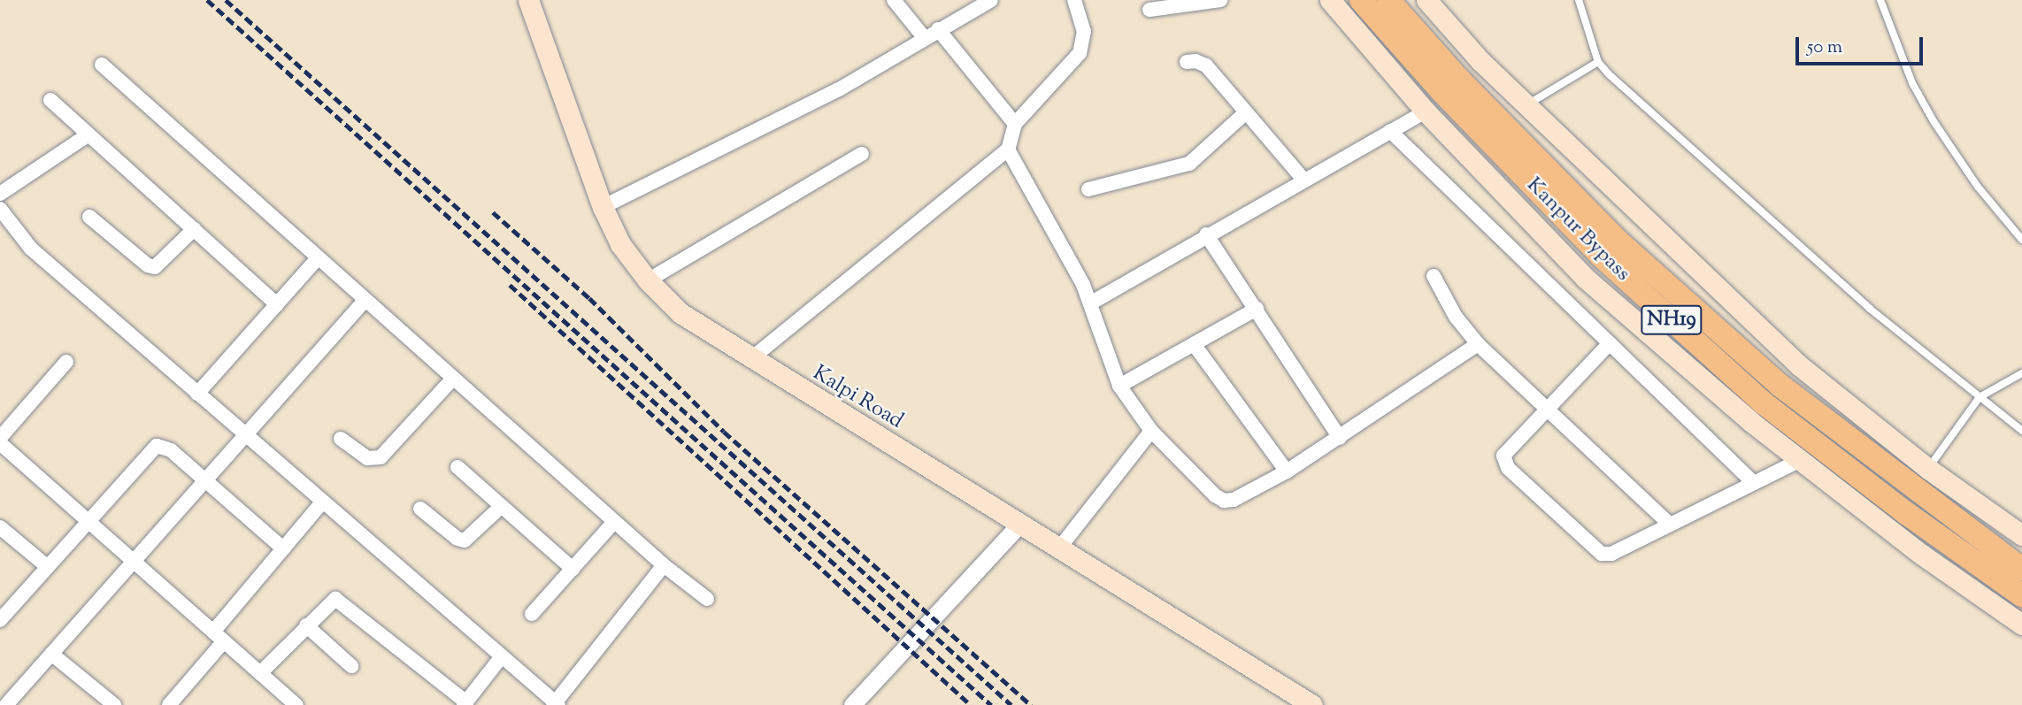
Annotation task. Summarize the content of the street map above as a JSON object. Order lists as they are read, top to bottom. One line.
{"streets":{"highway":["Kanpur Bypass","NH19"],"main road":["Kalpi Road"]},"scale_bar":"50 m"}
